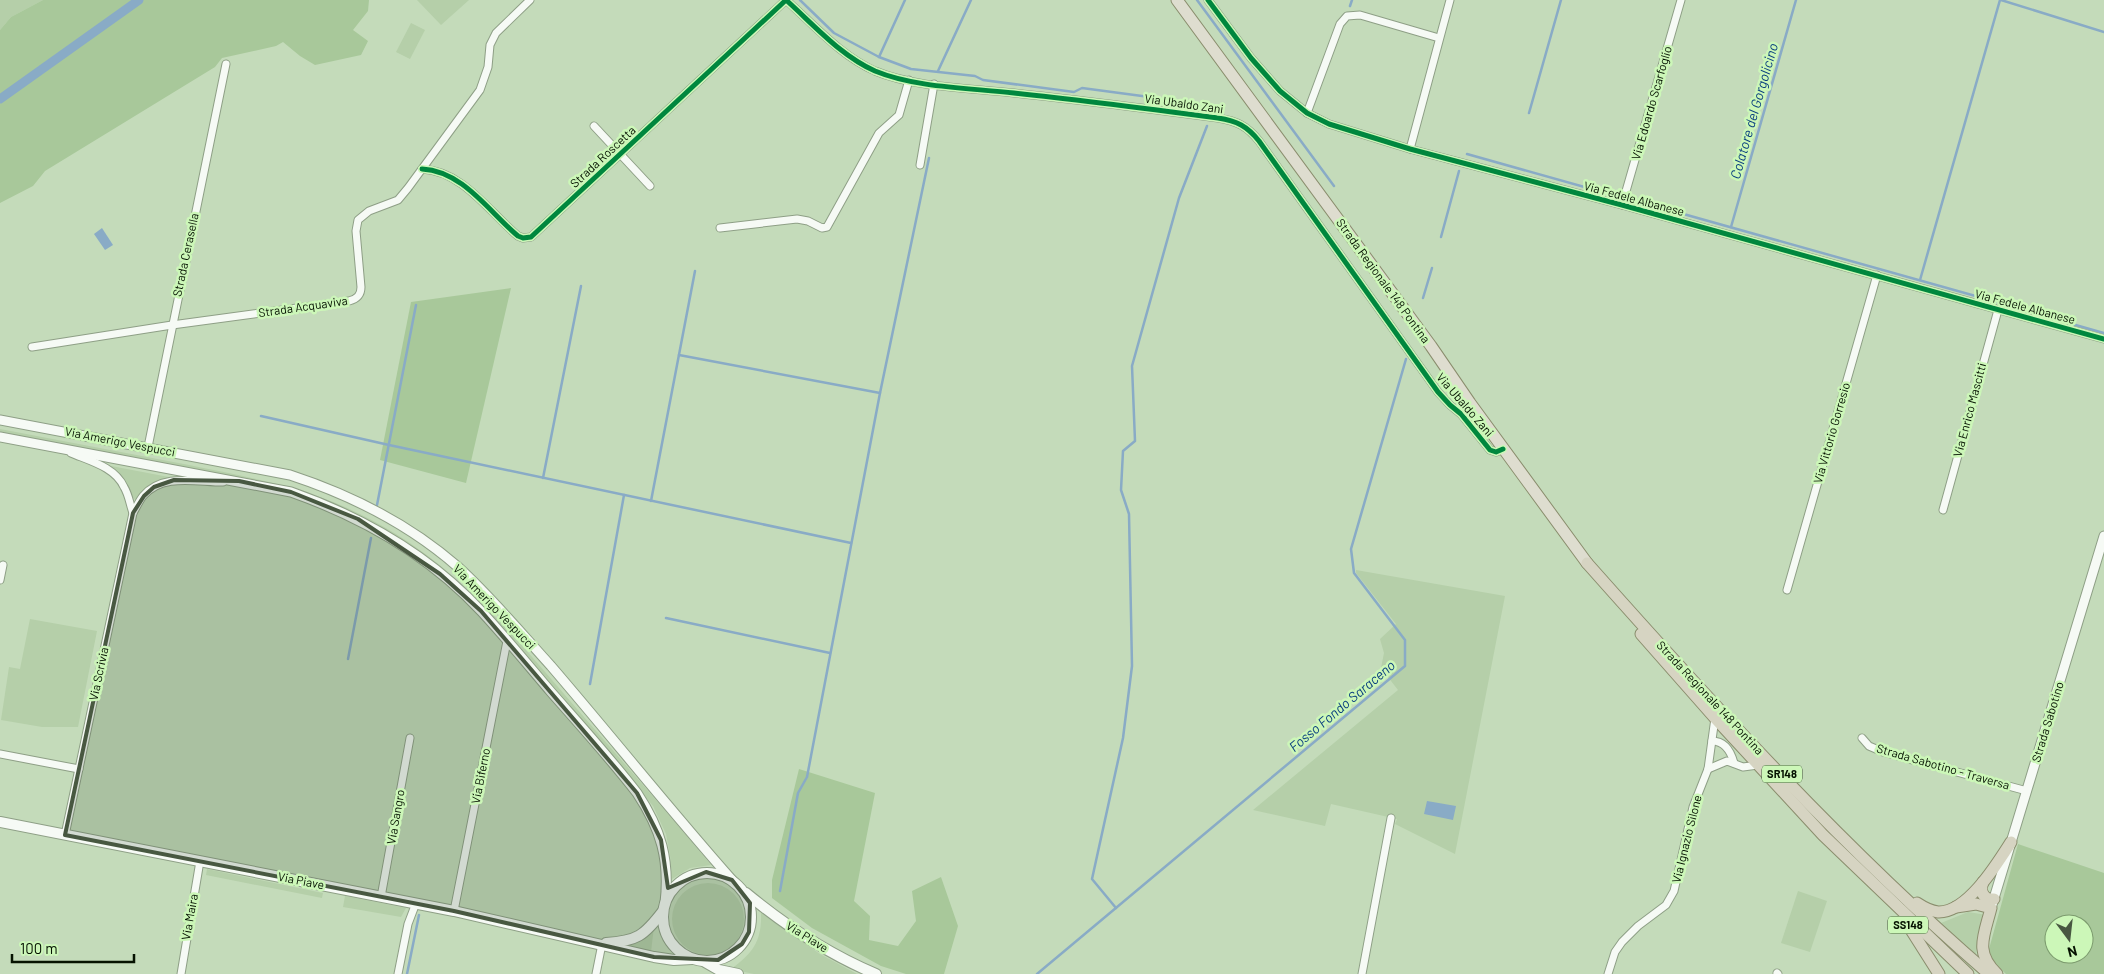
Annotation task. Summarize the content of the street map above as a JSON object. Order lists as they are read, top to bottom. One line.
{"streets":{"highway":["Strada Regionale 148 Pontina","SR148","SS148"],"main road":["Via Piave"],"street":["Via Edoardo Scarfoglio","Via Ubaldo Zani","Strada Roscetta","Via Fedele Albanese","Strada Cerasella","Strada Acquaviva","Via Enrico Mascitti","Via Vittorio Gorresio","Via Amerigo Vespucci","Via Scrivia","Strada Sabotino","Strada Sabotino - Traversa","Via Biferno","Via Sangro","Via Ignazio Silone","Via Maira"]},"crossings":[["Via Edoardo Scarfoglio","Via Fedele Albanese"],["Via Ubaldo Zani","Strada Roscetta"],["Via Ubaldo Zani","Strada Regionale 148 Pontina"],["Strada Roscetta","Strada Acquaviva"],["Via Fedele Albanese","Via Enrico Mascitti"],["Via Fedele Albanese","Via Vittorio Gorresio"],["Strada Cerasella","Strada Acquaviva"],["Strada Cerasella","Via Amerigo Vespucci"],["Strada Regionale 148 Pontina","Via Ignazio Silone"],["Strada Regionale 148 Pontina","SS148"],["Via Amerigo Vespucci","Via Scrivia"],["Via Amerigo Vespucci","Via Biferno"],["Via Amerigo Vespucci","Via Piave"],["Via Scrivia","Via Piave"],["Strada Sabotino","Strada Sabotino - Traversa"],["Via Biferno","Via Piave"],["Via Sangro","Via Piave"],["Via Piave","Via Maira"]],"water":["Colatore del Gorgolicino","Fosso Fondo Saraceno"],"scale_bar":"100 m","north":"bottom"}
